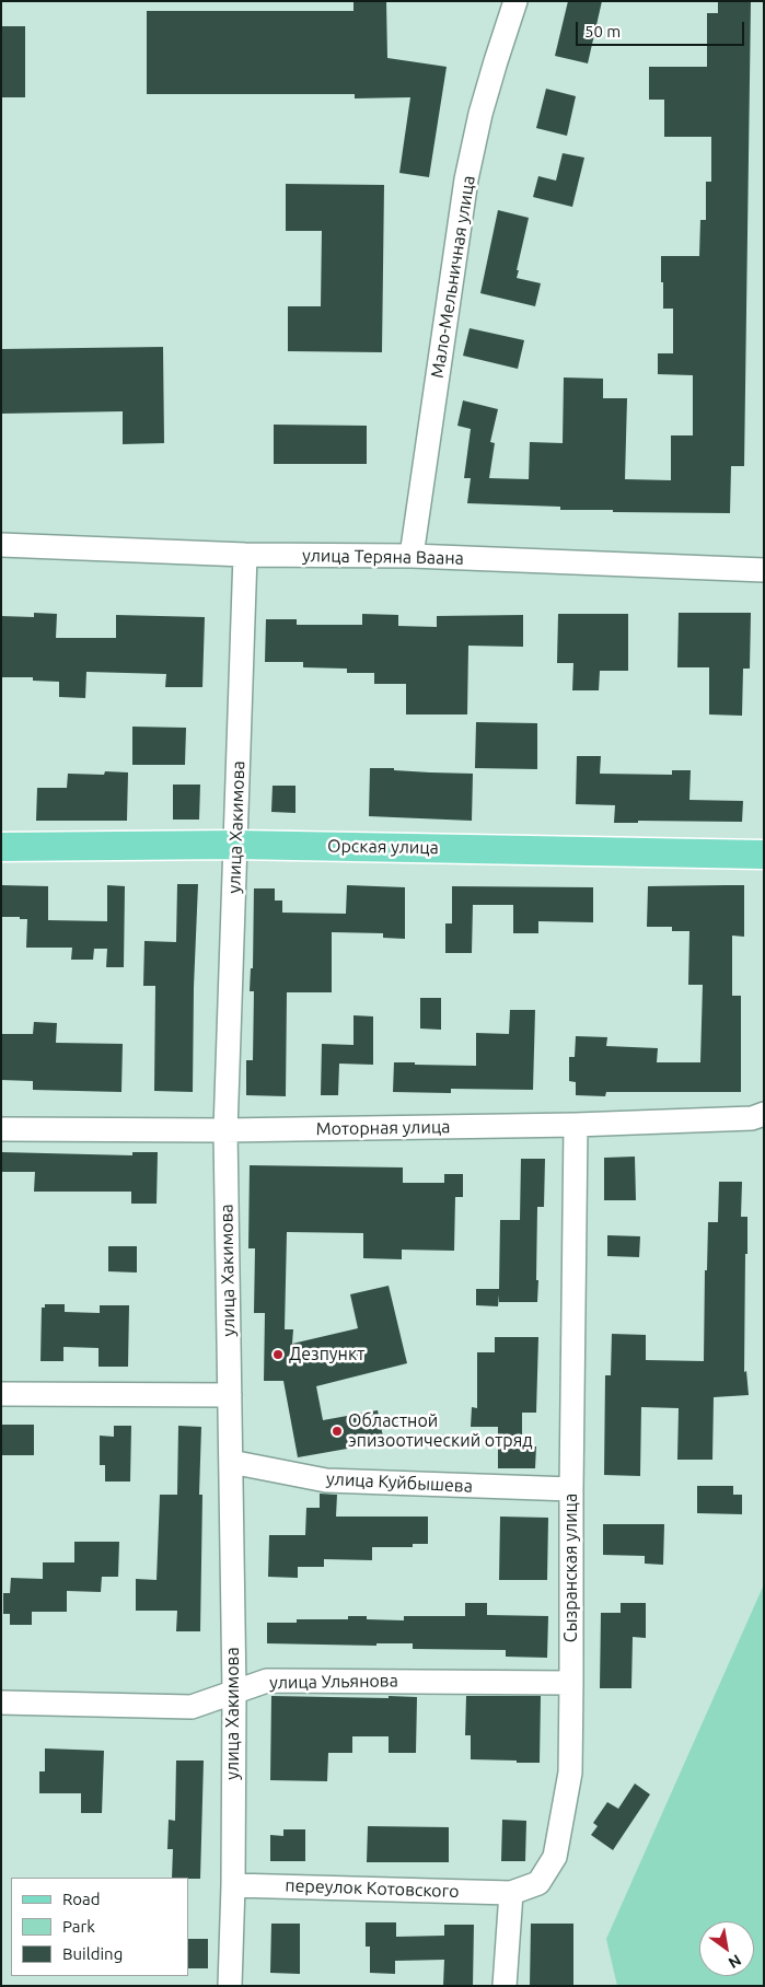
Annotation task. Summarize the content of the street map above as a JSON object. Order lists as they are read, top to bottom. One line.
{"streets":{"main road":["Орская улица"],"street":["Мало-Мельничная улица","улица Теряна Ваана","улица Хакимова","Моторная улица","улица Куйбышева","Сызранская улица","улица Ульянова","переулок Котовского"]},"crossings":[["Мало-Мельничная улица","улица Теряна Ваана"],["улица Теряна Ваана","улица Хакимова"],["улица Хакимова","Орская улица"],["улица Хакимова","Моторная улица"],["улица Хакимова","улица Куйбышева"],["улица Хакимова","улица Ульянова"],["улица Хакимова","переулок Котовского"],["Моторная улица","Сызранская улица"],["улица Куйбышева","Сызранская улица"],["Сызранская улица","улица Ульянова"],["Сызранская улица","переулок Котовского"]],"places":["Дезпункт","Областной эпизоотический отряд"],"legend":["Road","Park","Building"],"scale_bar":"50 m","north":"bottom right"}
